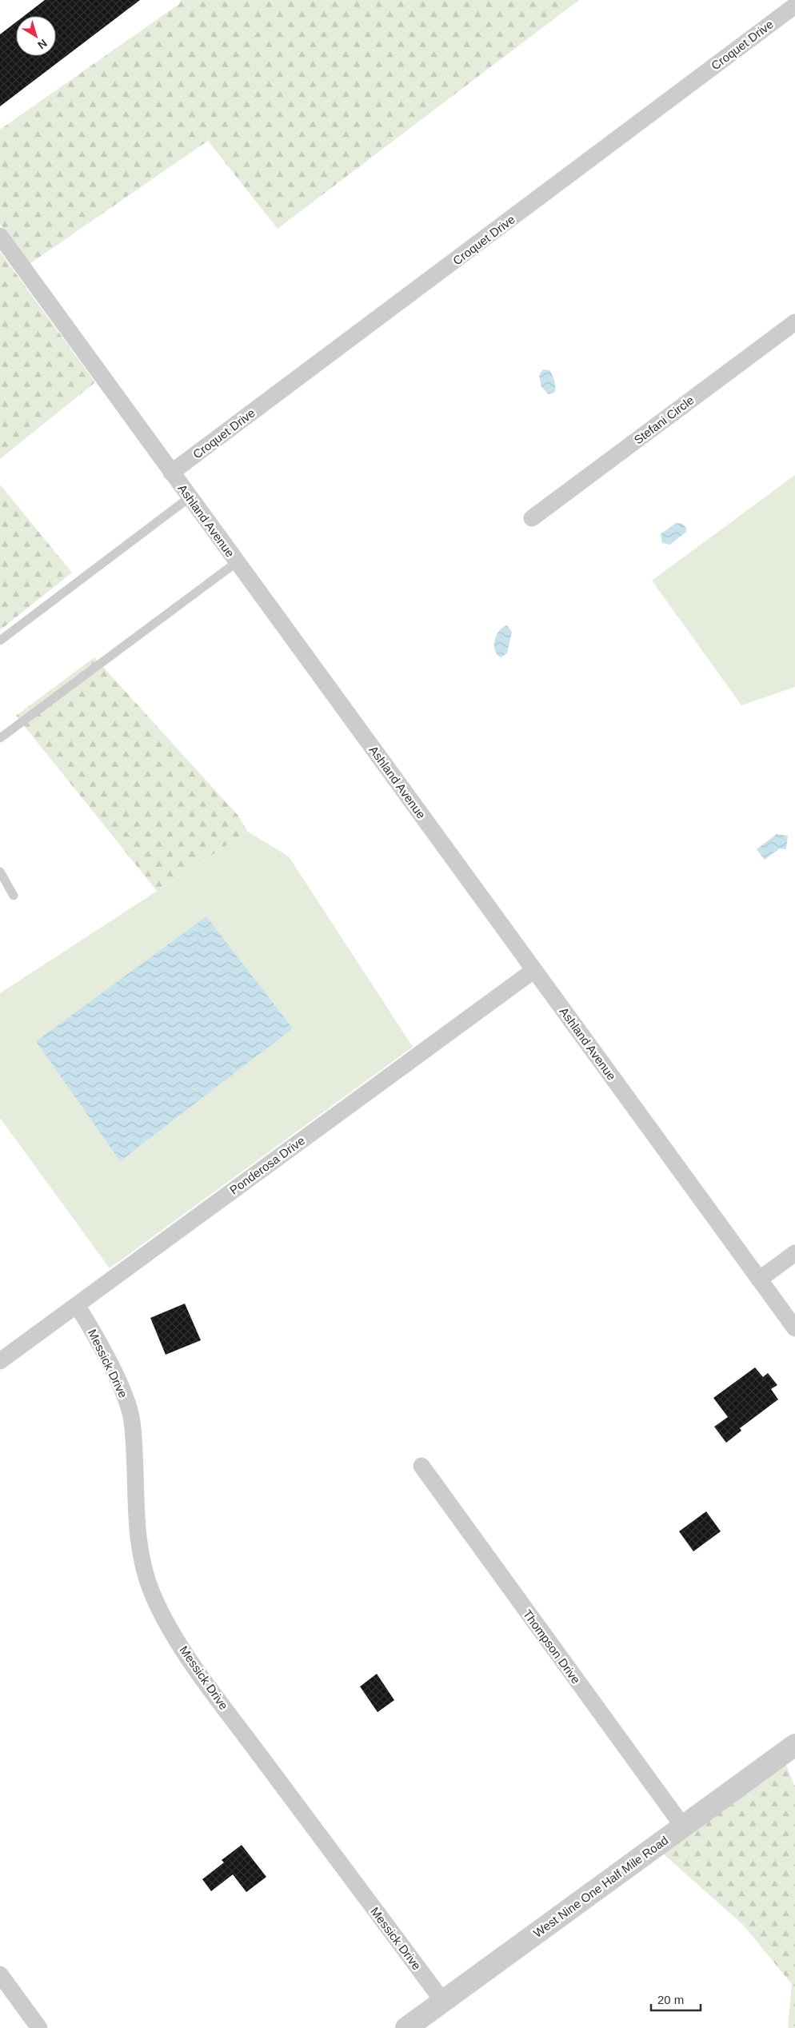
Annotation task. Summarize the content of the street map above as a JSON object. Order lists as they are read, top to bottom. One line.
{"streets":{"street":["Croquet Drive","Stefani Circle","Ashland Avenue","Ponderosa Drive","Messick Drive","Thompson Drive","West Nine One Half Mile Road"]},"crossings":[["Croquet Drive","Ashland Avenue"],["Ashland Avenue","Ponderosa Drive"],["Ponderosa Drive","Messick Drive"],["Messick Drive","West Nine One Half Mile Road"],["Thompson Drive","West Nine One Half Mile Road"]],"scale_bar":"20 m","north":"bottom right"}
